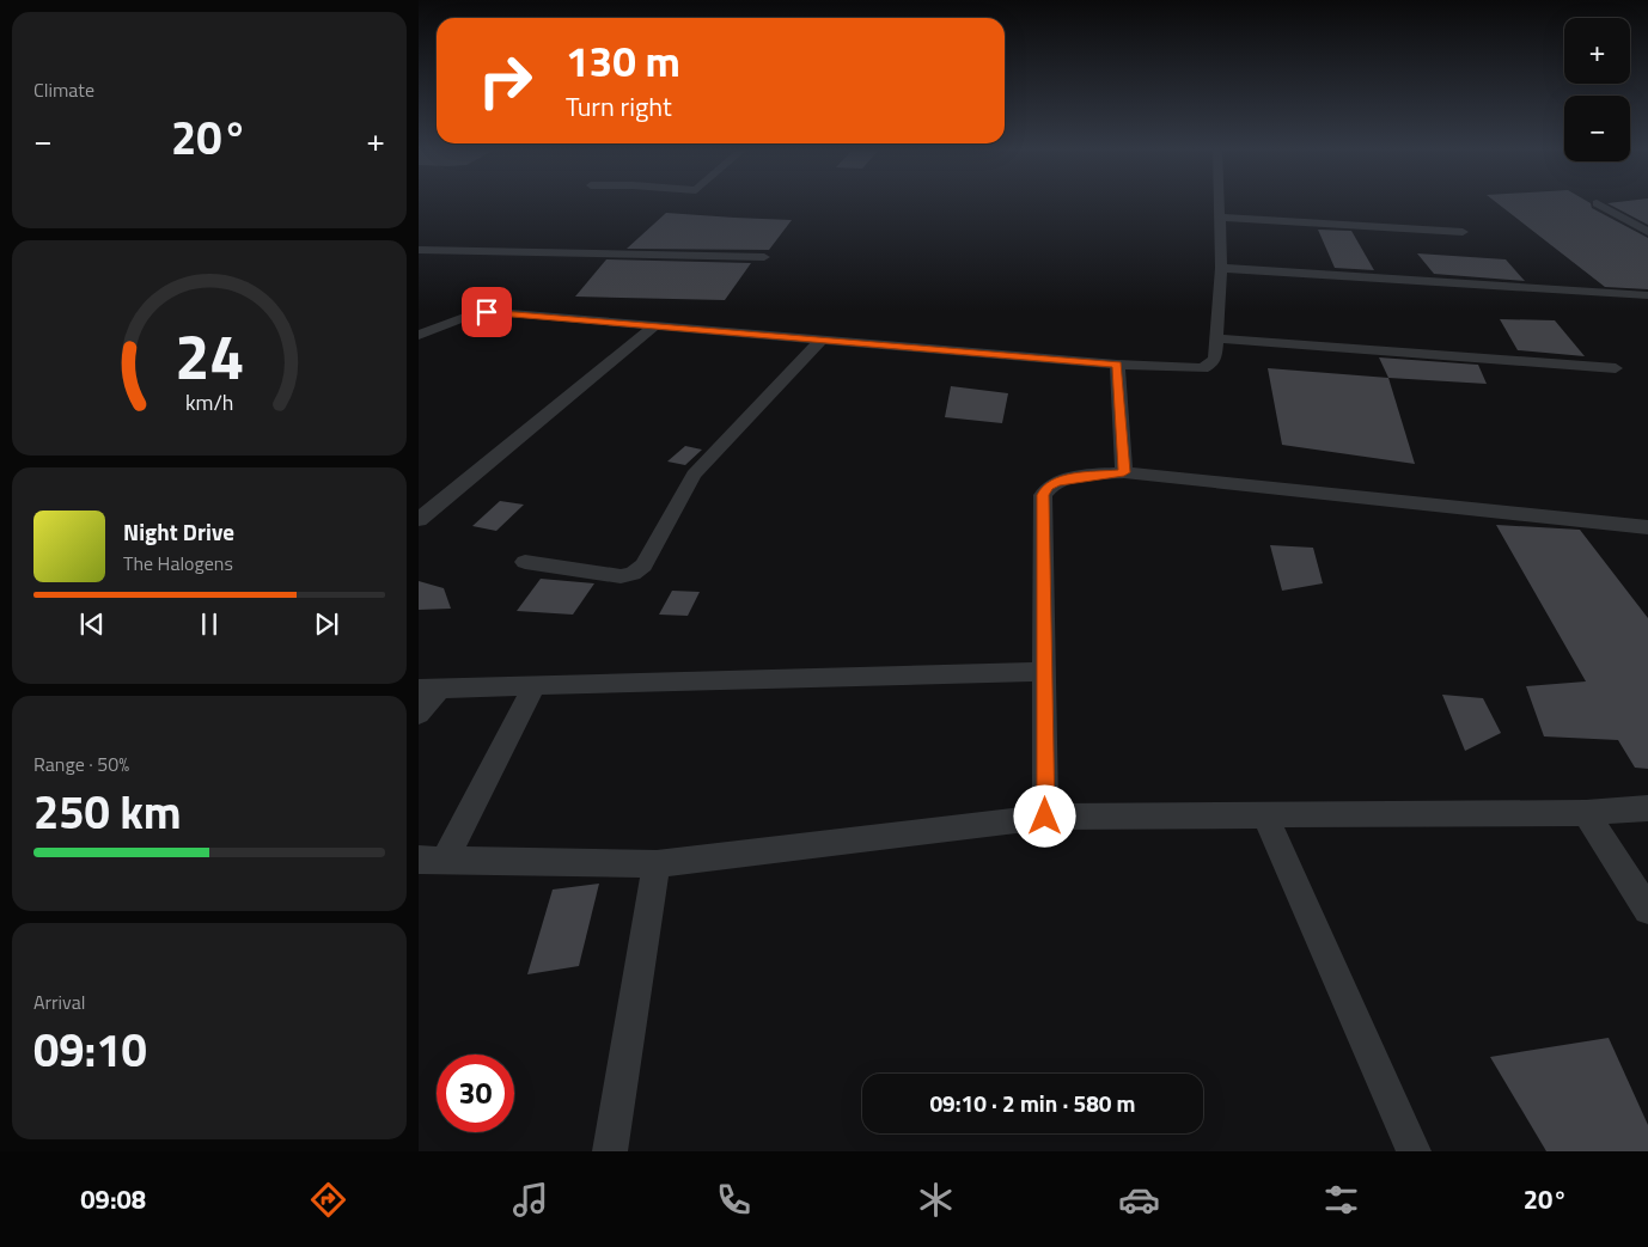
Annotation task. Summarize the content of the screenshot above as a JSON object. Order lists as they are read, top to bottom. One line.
{"page":{"tile":["Climate",["Range · 50%","250 km"],["Arrival","09:10"]],"map_buttons":["+","−"],"turn":["130 m","Turn right"],"heat":["−","20°","+"],"song":["Night Drive","The Halogens"],"limit":"30","trip":"09:10 · 2 min · 580 m","tabs":["09:08","20°"],"gauge":["24","km/h"]}}
